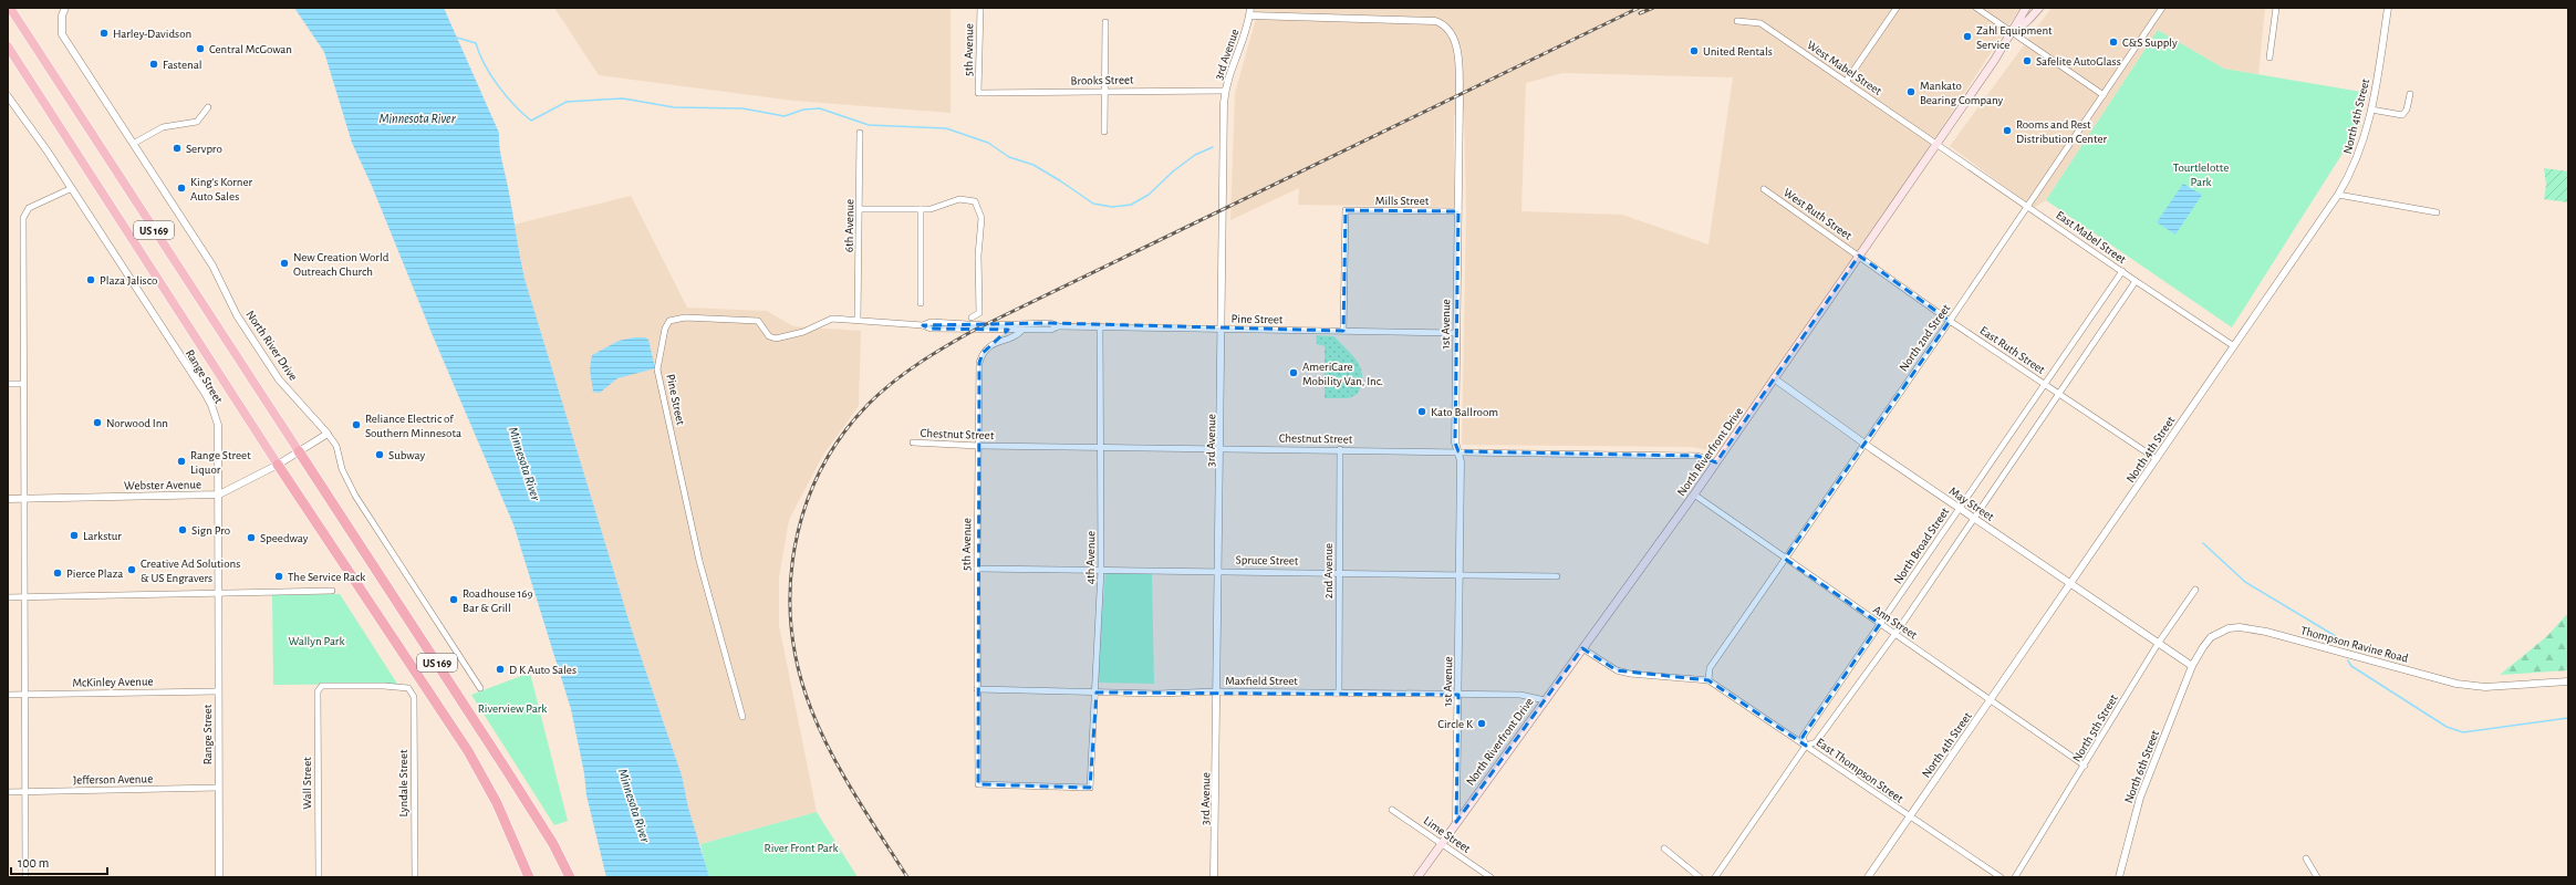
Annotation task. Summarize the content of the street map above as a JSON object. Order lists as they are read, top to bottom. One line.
{"streets":{"highway":["US 169"],"main road":["North Riverfront Drive"],"street":["5th Avenue","3rd Avenue","West Mabel Street","Brooks Street","North 4th Street","Mills Street","West Ruth Street","6th Avenue","East Mabel Street","Pine Street","1st Avenue","North 2nd Street","North River Drive","East Ruth Street","Range Street","Chestnut Street","Webster Avenue","May Street","North Broad Street","4th Avenue","Spruce Street","2nd Avenue","Ann Street","Thompson Ravine Road","Maxfield Street","McKinley Avenue","North 5th Street","North 6th Street","East Thompson Street","Jefferson Avenue","Wall Street","Lyndale Street","Lime Street"]},"crossings":[["5th Avenue","Brooks Street"],["5th Avenue","Pine Street"],["5th Avenue","Chestnut Street"],["5th Avenue","4th Avenue"],["5th Avenue","Spruce Street"],["5th Avenue","Maxfield Street"],["3rd Avenue","Brooks Street"],["3rd Avenue","Pine Street"],["3rd Avenue","1st Avenue"],["3rd Avenue","Chestnut Street"],["3rd Avenue","Spruce Street"],["3rd Avenue","Maxfield Street"],["West Mabel Street","East Mabel Street"],["West Mabel Street","North Riverfront Drive"],["North 4th Street","East Mabel Street"],["North 4th Street","East Ruth Street"],["North 4th Street","May Street"],["North 4th Street","Ann Street"],["North 4th Street","East Thompson Street"],["Mills Street","Pine Street"],["Mills Street","1st Avenue"],["West Ruth Street","East Ruth Street"],["West Ruth Street","North Riverfront Drive"],["6th Avenue","Pine Street"],["US 169","Webster Avenue"],["East Mabel Street","North 2nd Street"],["East Mabel Street","North Riverfront Drive"],["East Mabel Street","North Broad Street"],["Pine Street","1st Avenue"],["Pine Street","4th Avenue"],["1st Avenue","Chestnut Street"],["1st Avenue","North Riverfront Drive"],["1st Avenue","Spruce Street"],["1st Avenue","Maxfield Street"],["North 2nd Street","East Ruth Street"],["North 2nd Street","May Street"],["North 2nd Street","Ann Street"],["North 2nd Street","East Thompson Street"],["North River Drive","Webster Avenue"],["East Ruth Street","North Riverfront Drive"],["East Ruth Street","North Broad Street"],["Range Street","Webster Avenue"],["Range Street","McKinley Avenue"],["Range Street","Jefferson Avenue"],["Chestnut Street","North Riverfront Drive"],["Chestnut Street","4th Avenue"],["Chestnut Street","2nd Avenue"],["North Riverfront Drive","May Street"],["North Riverfront Drive","Ann Street"],["North Riverfront Drive","Maxfield Street"],["North Riverfront Drive","Lime Street"],["May Street","North Broad Street"],["May Street","North 5th Street"],["North Broad Street","Ann Street"],["North Broad Street","East Thompson Street"],["4th Avenue","Spruce Street"],["4th Avenue","Maxfield Street"],["Spruce Street","2nd Avenue"],["2nd Avenue","Maxfield Street"],["Ann Street","North 5th Street"],["Thompson Ravine Road","North 6th Street"],["Wall Street","Lyndale Street"]],"water":["Minnesota River"],"parks":["Tourtlelotte Park","Wallyn Park","Riverview Park","River Front Park"],"places":["Harley-Davidson","Zahl Equipment Service","C&S Supply","Central McGowan","United Rentals","Safelite AutoGlass","Fastenal","Mankato Bearing Company","Rooms and Rest Distribution Center","Servpro","King's Korner Auto Sales","New Creation World Outreach Church","Plaza Jalisco","AmeriCare Mobility Van, Inc.","Kato Ballroom","Norwood Inn","Reliance Electric of Southern Minnesota","Subway","Range Street Liquor","Sign Pro","Larkstur","Speedway","Creative Ad Solutions & US Engravers","Pierce Plaza","The Service Rack","Roadhouse 169 Bar & Grill","D K Auto Sales","Circle K"],"scale_bar":"100 m"}
